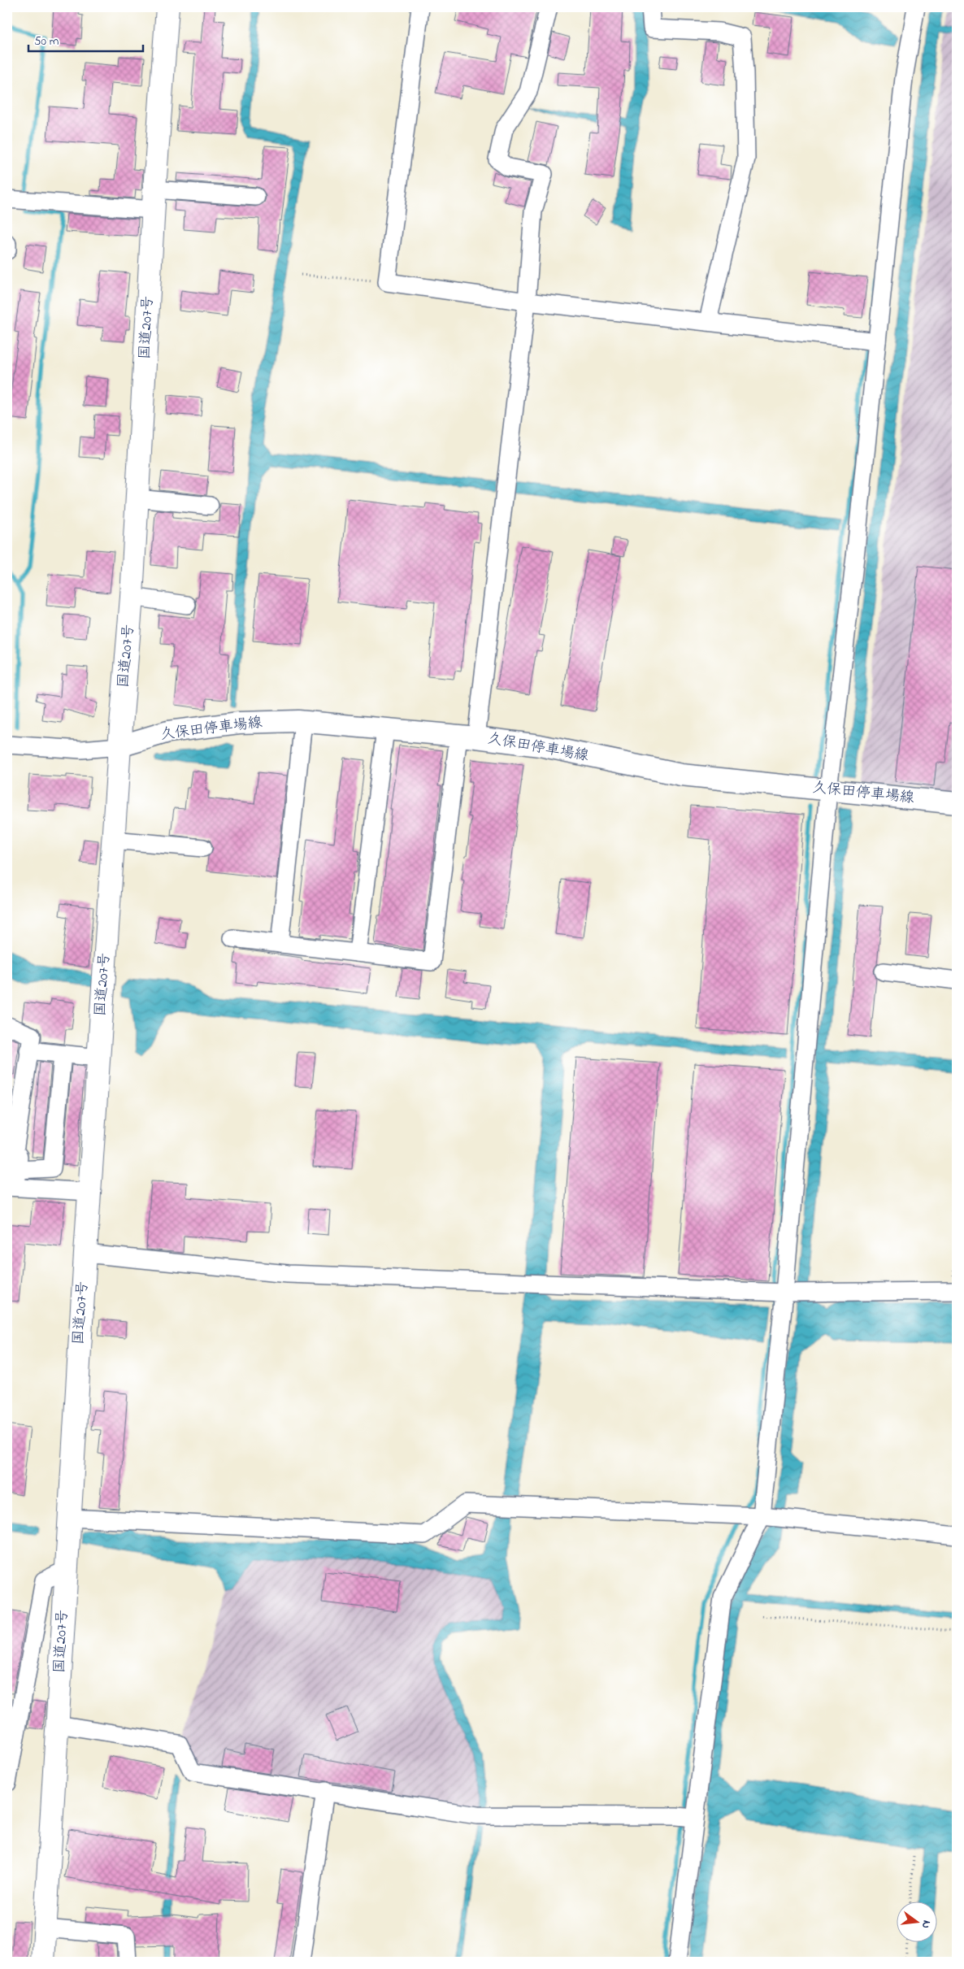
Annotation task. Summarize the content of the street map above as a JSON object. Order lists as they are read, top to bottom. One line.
{"streets":{"highway":["国道207号"],"main road":["久保田停車場線"]},"crossings":[["国道207号","久保田停車場線"]],"scale_bar":"50 m","north":"right"}
